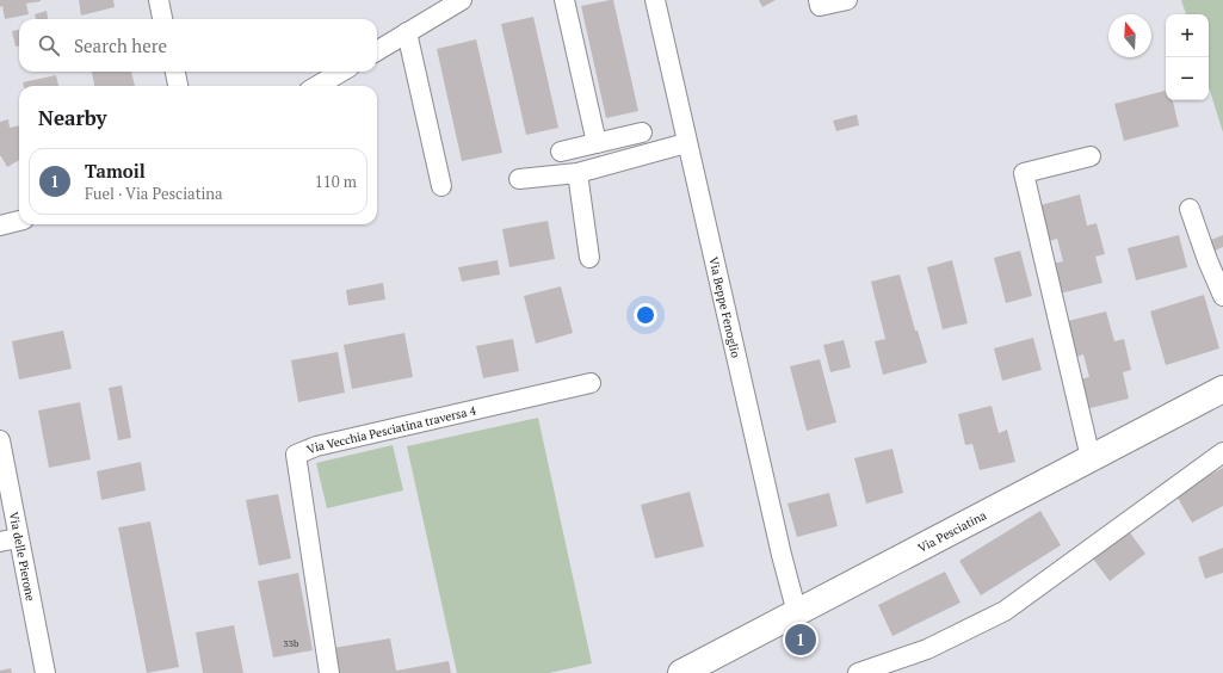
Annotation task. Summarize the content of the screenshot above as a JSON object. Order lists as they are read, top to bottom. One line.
{"streets":{"main road":["Via Pesciatina"],"street":["Via Beppe Fenoglio","Via Vecchia Pesciatina traversa 4","Via delle Pierone"]},"crossings":[["Via Beppe Fenoglio","Via Pesciatina"]],"house_numbers":["33b"],"north":"top","page":{"map_buttons":["+","−"],"search":"Search here","heading":"Nearby","list":[{"mark":"1","name":"Tamoil","note":"Fuel · Via Pesciatina","value":"110 m"}],"pins":"1"}}
